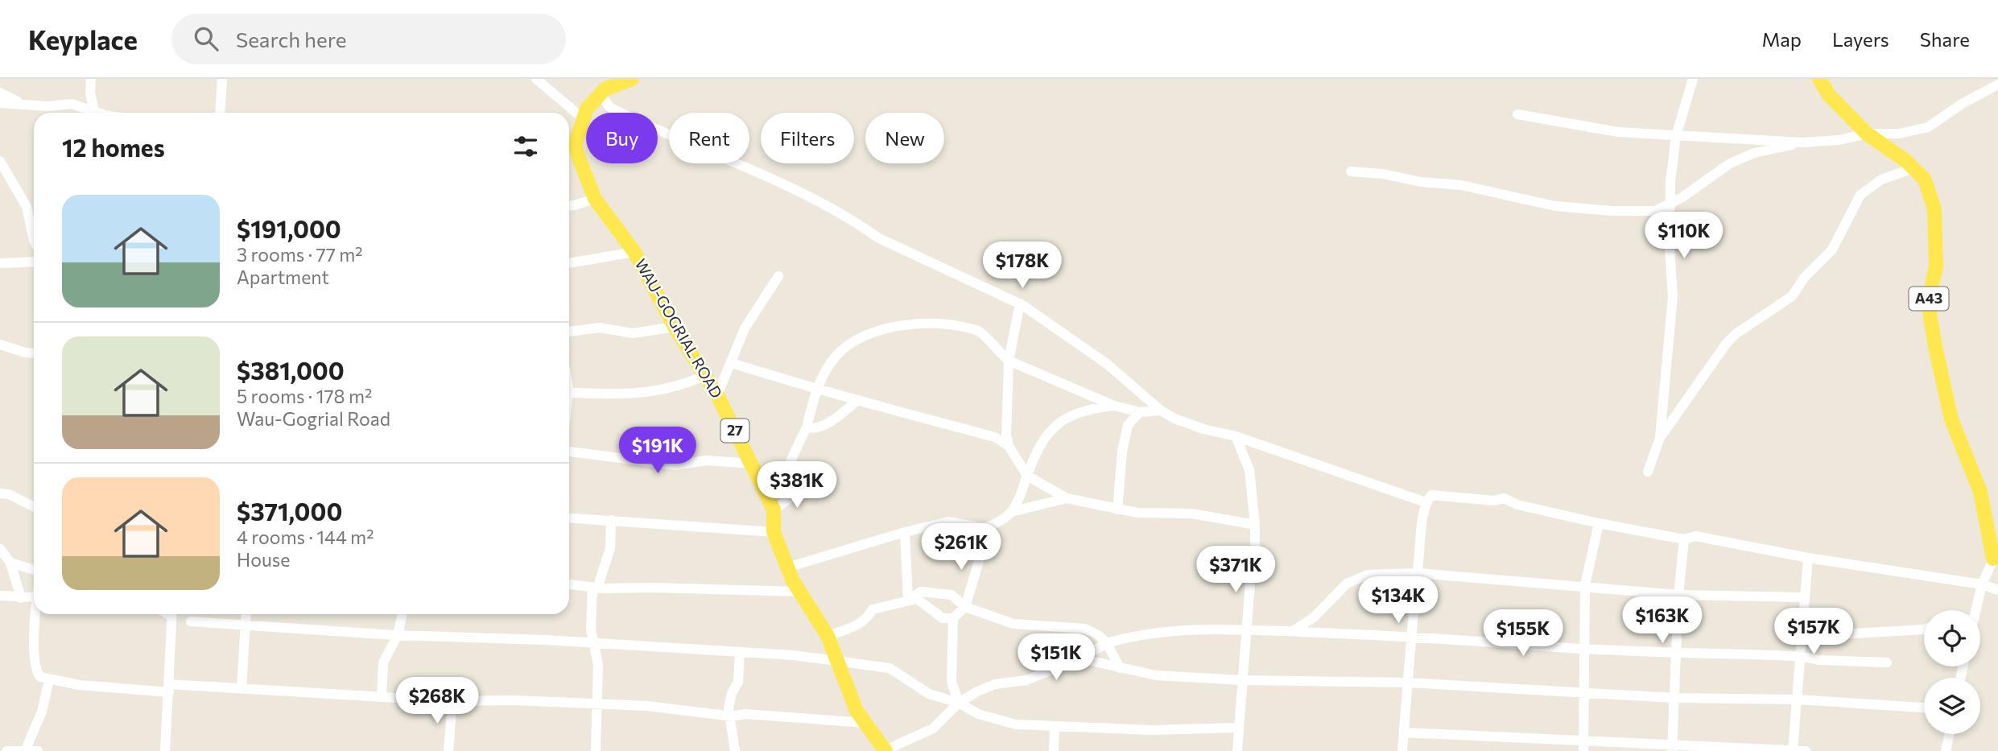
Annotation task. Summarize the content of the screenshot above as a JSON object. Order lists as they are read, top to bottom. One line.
{"streets":{"main road":["A43","WAU-GOGRIAL ROAD","27"]},"page":{"header":"Keyplace","search":"Search here","nav":["Map","Layers","Share"],"chip":["Buy","Rent","Filters","New"],"heading":"12 homes","list":[{"name":"$191,000","note":"3 rooms · 77 m² · Apartment"},{"name":"$381,000","note":"5 rooms · 178 m² · Wau-Gogrial Road"},{"name":"$371,000","note":"4 rooms · 144 m² · House"}],"price":["$110K","$178K","$191K","$381K","$261K","$371K","$134K","$163K","$157K","$155K","$151K","$268K"]}}
